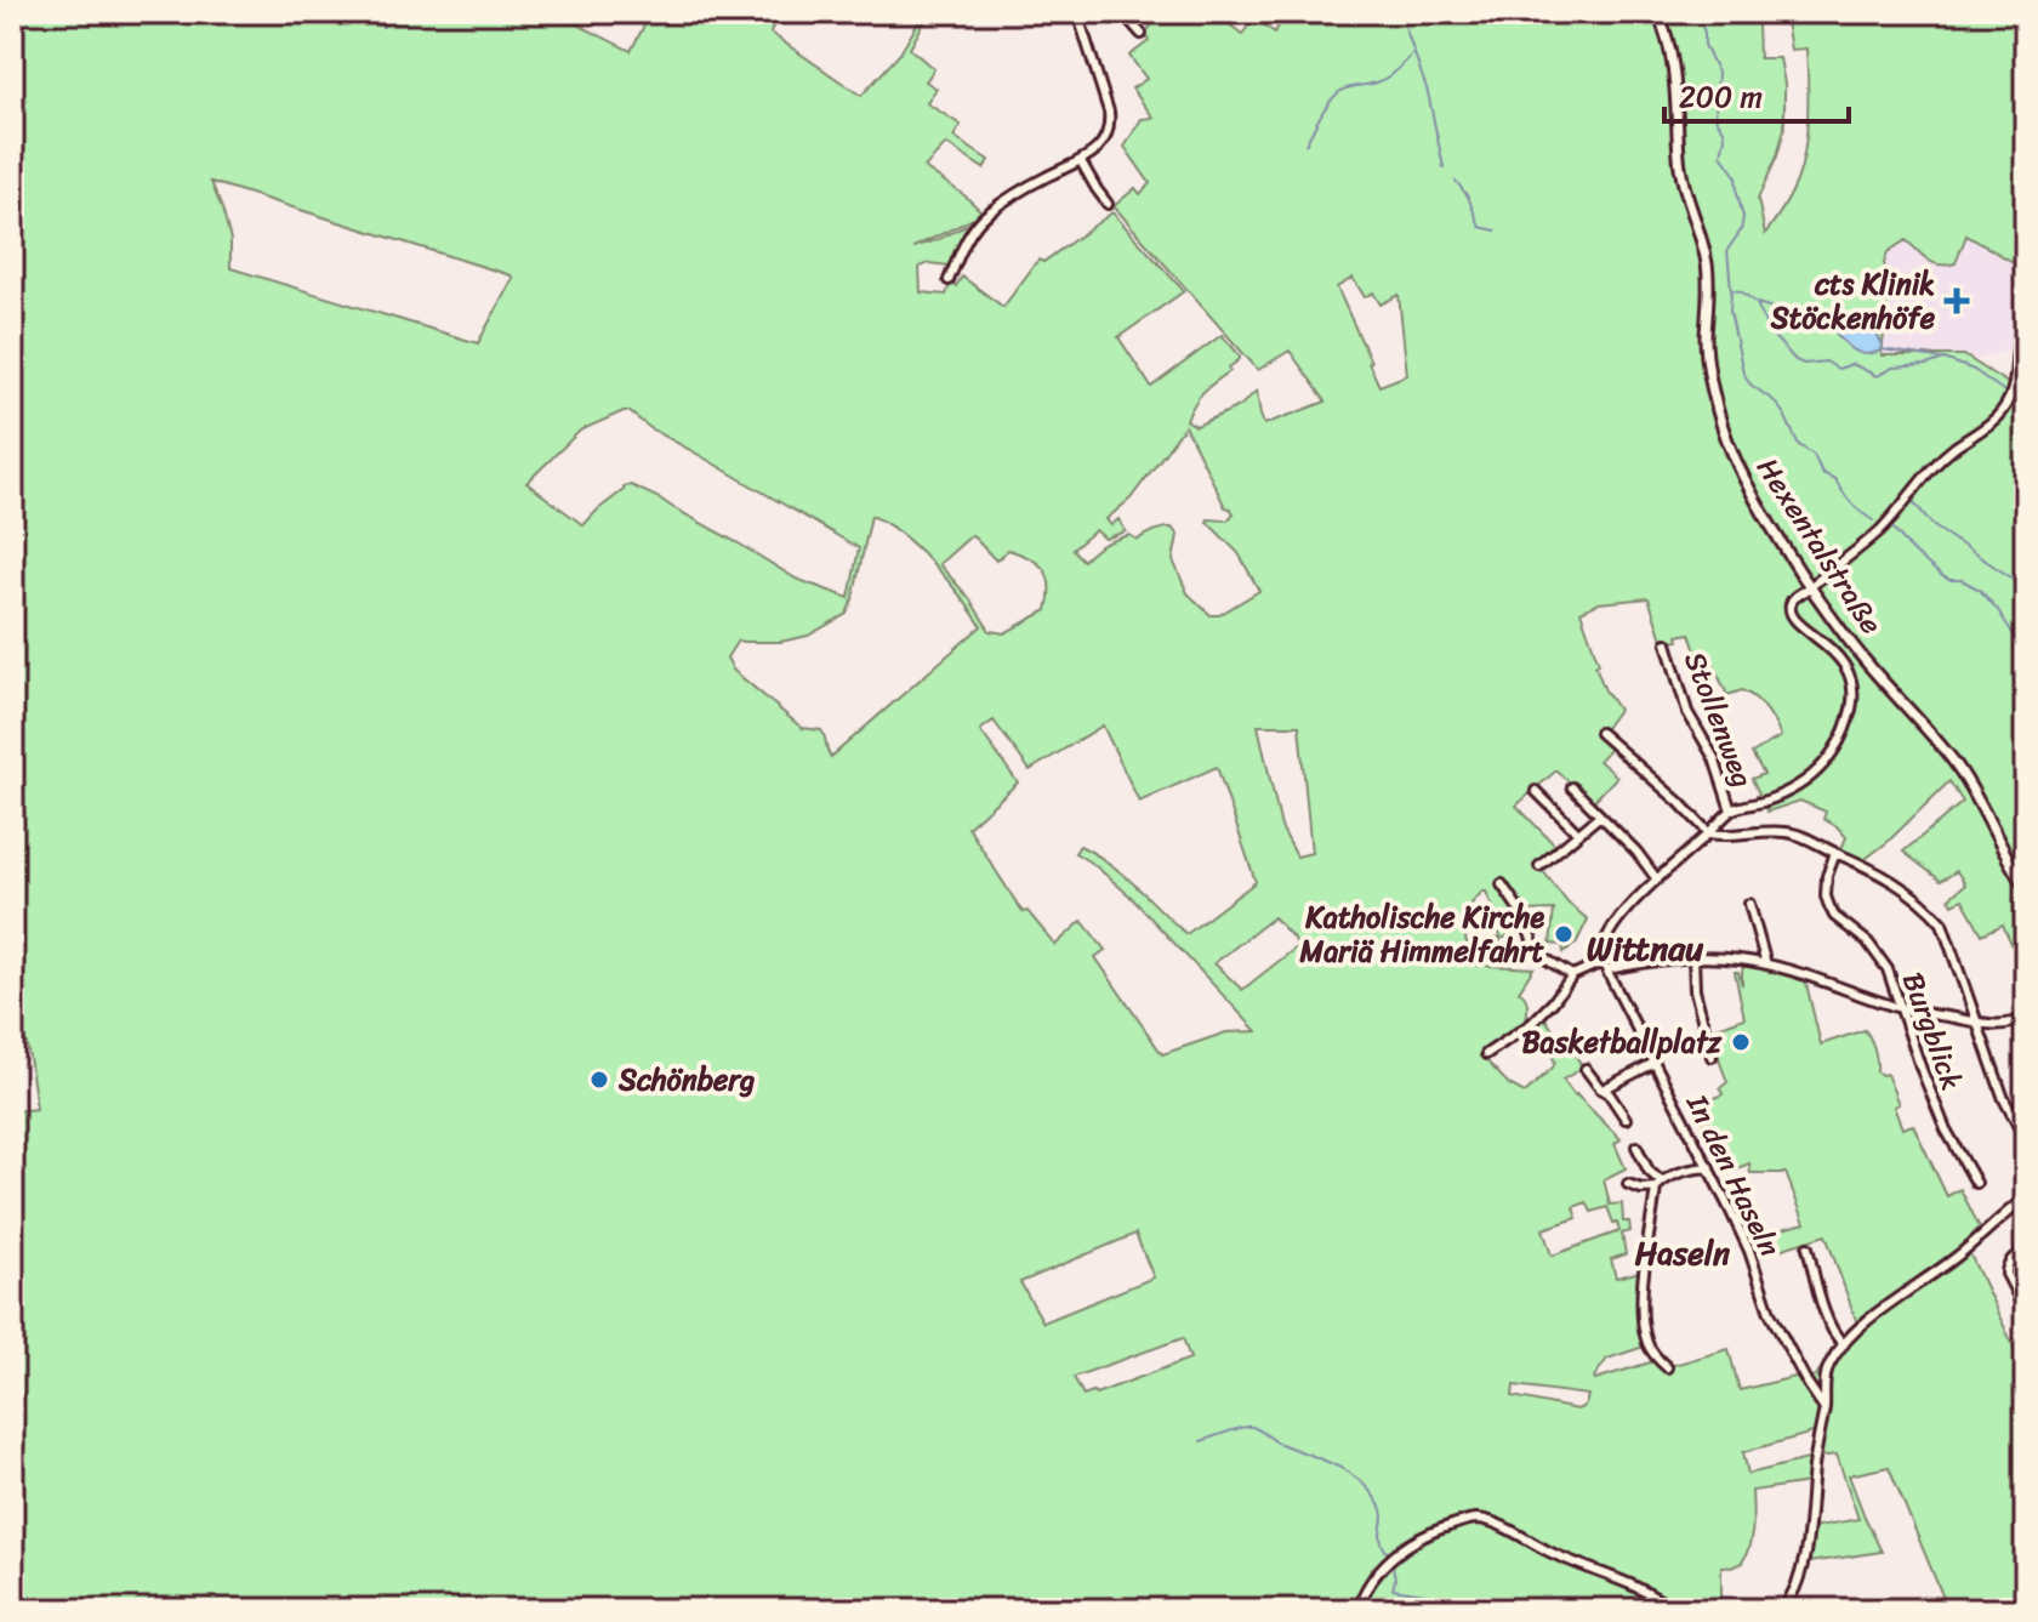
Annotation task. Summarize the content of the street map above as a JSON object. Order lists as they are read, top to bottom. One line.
{"streets":{"main road":["Hexentalstraße"],"street":["Stollenweg","Burgblick","In den Haseln"]},"districts":["Wittnau","Haseln"],"places":{"health":["cts Klinik Stöckenhöfe"],"other":["Katholische Kirche Mariä Himmelfahrt","Basketballplatz","Schönberg"]},"scale_bar":"200 m"}
